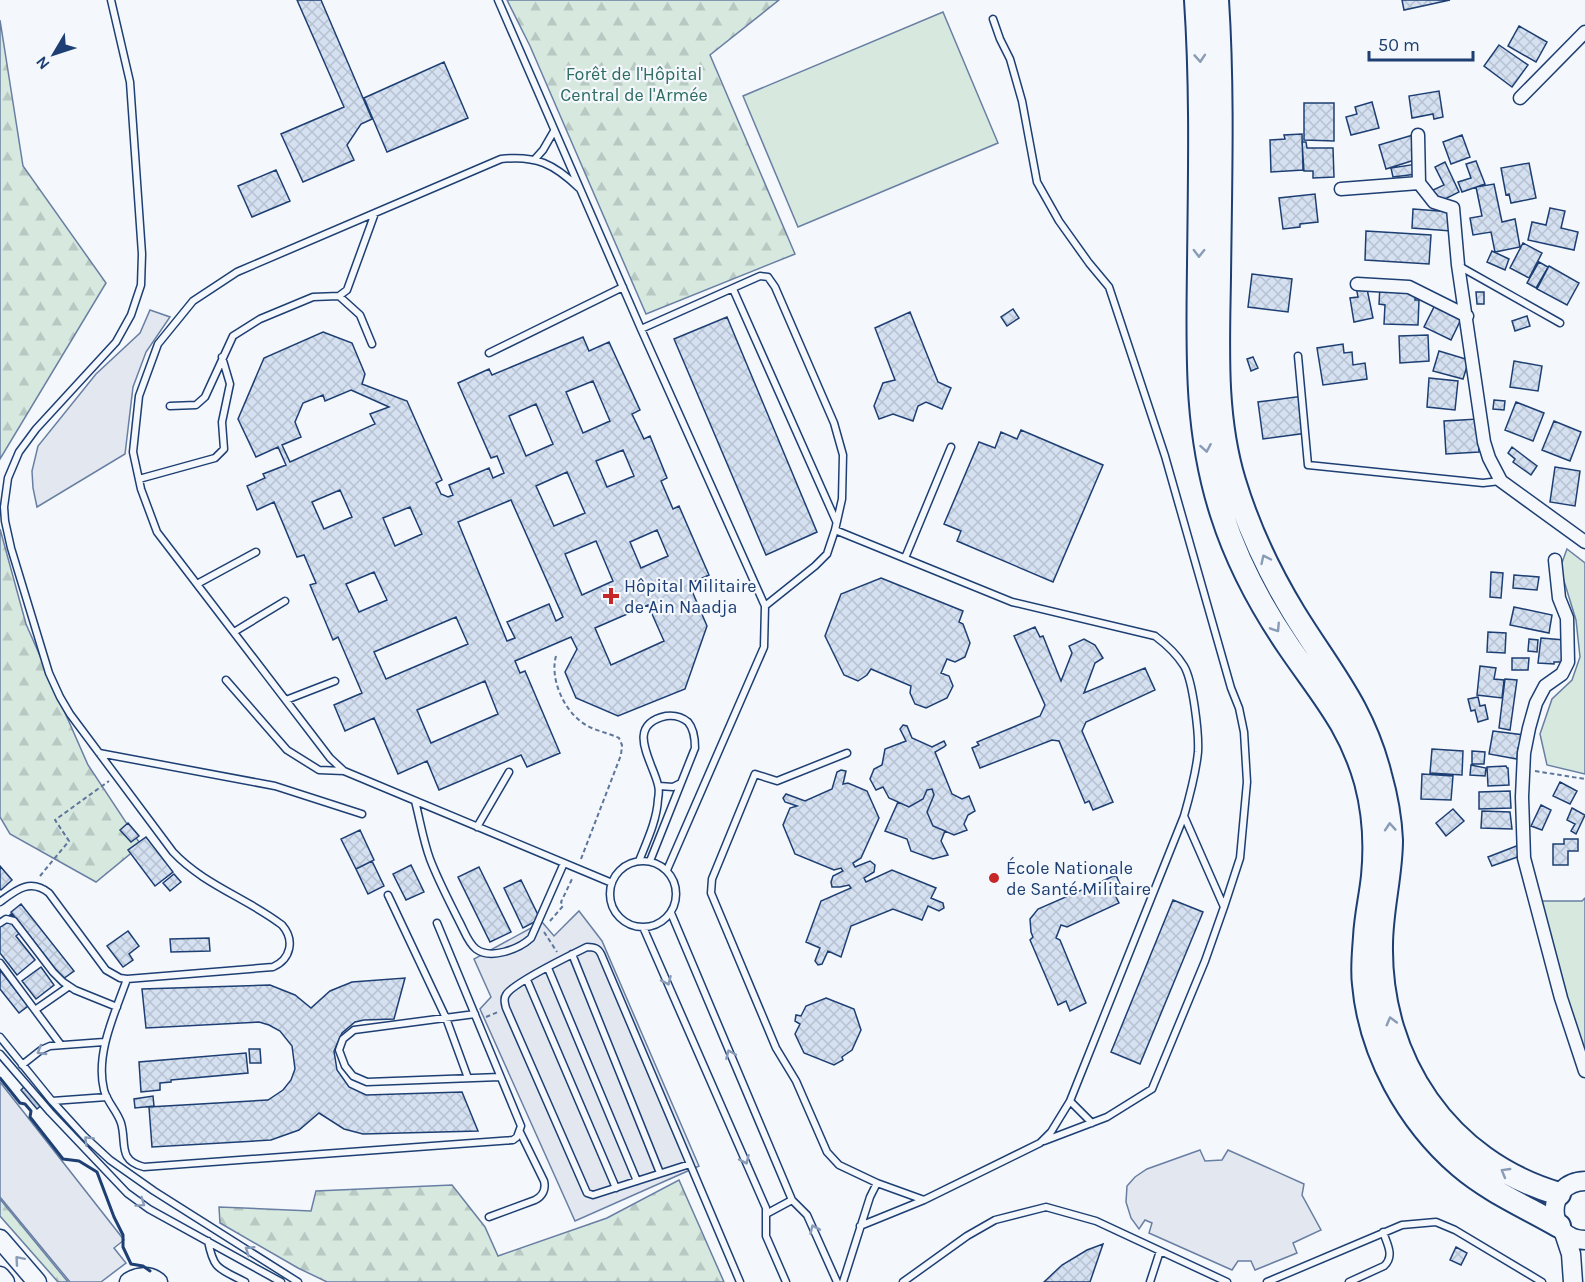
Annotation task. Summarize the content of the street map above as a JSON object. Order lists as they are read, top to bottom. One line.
{"parks":["Forêt de l'Hôpital Central de l'Armée"],"places":{"health":["Hôpital Militaire de Ain Naadja"],"other":["École Nationale de Santé Militaire"]},"scale_bar":"50 m","north":"bottom left"}
